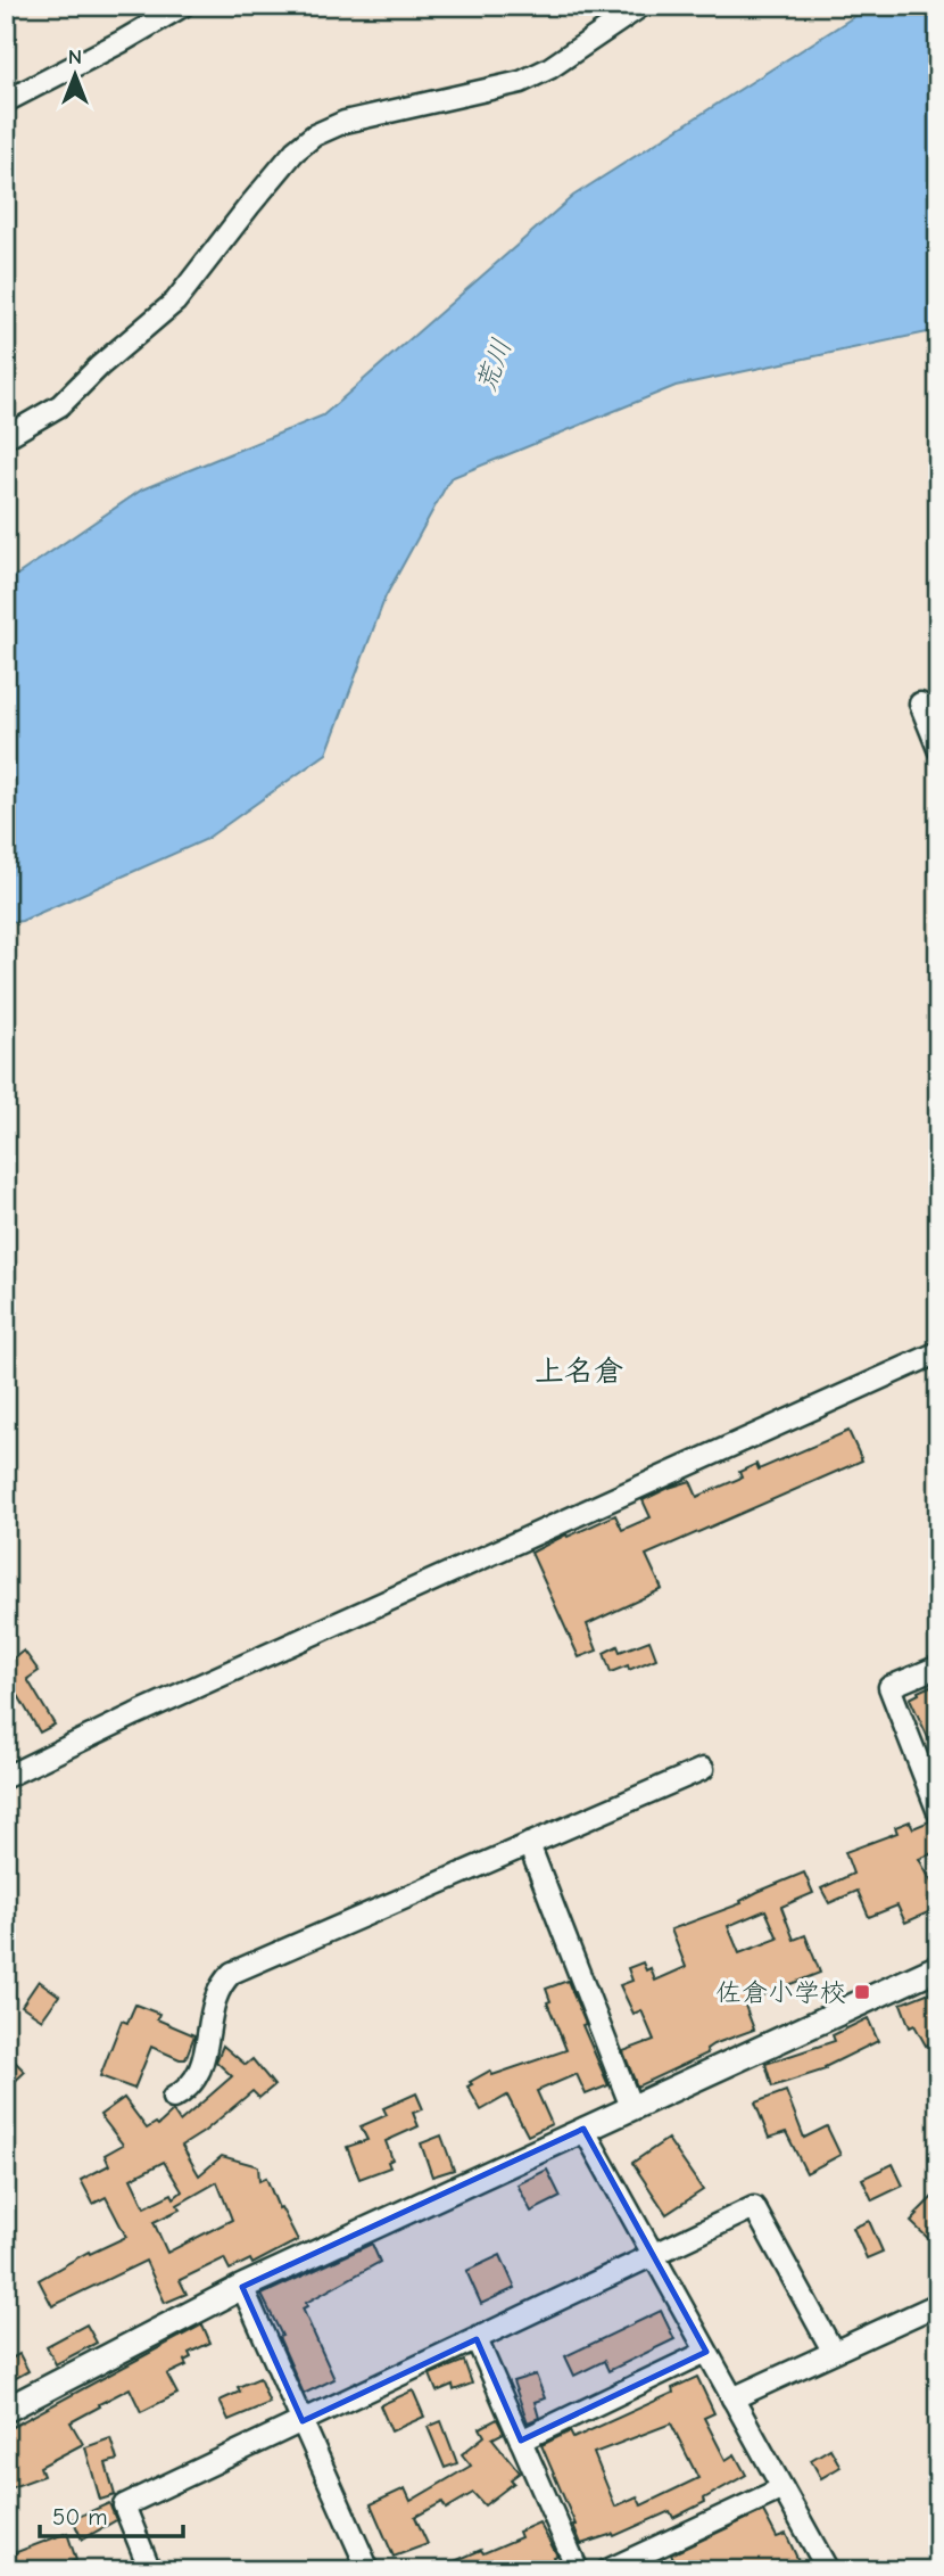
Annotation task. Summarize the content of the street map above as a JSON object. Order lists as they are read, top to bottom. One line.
{"districts":["上名倉"],"water":["荒川"],"places":{"transit":["佐倉小学校"]},"scale_bar":"50 m","north":"top"}
